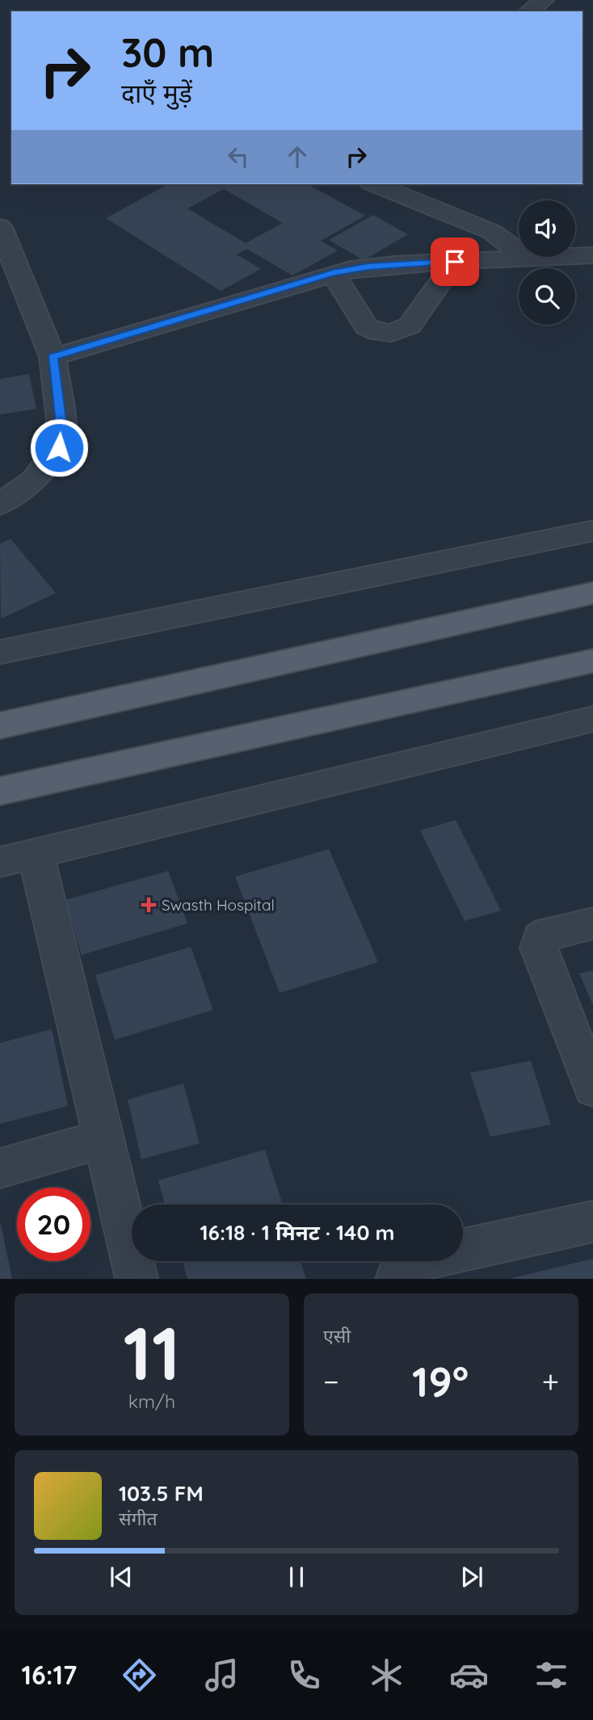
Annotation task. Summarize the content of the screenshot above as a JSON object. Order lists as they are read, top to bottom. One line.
{"places":{"health":["Swasth Hospital"]},"page":{"turn":["30 m","दाएँ मुड़ें"],"limit":"20","trip":"16:18 · 1 मिनट · 140 m","tile":[["11","km/h"],"एसी"],"heat":["−","19°","+"],"song":["103.5 FM","संगीत"],"tabs":"16:17"}}
